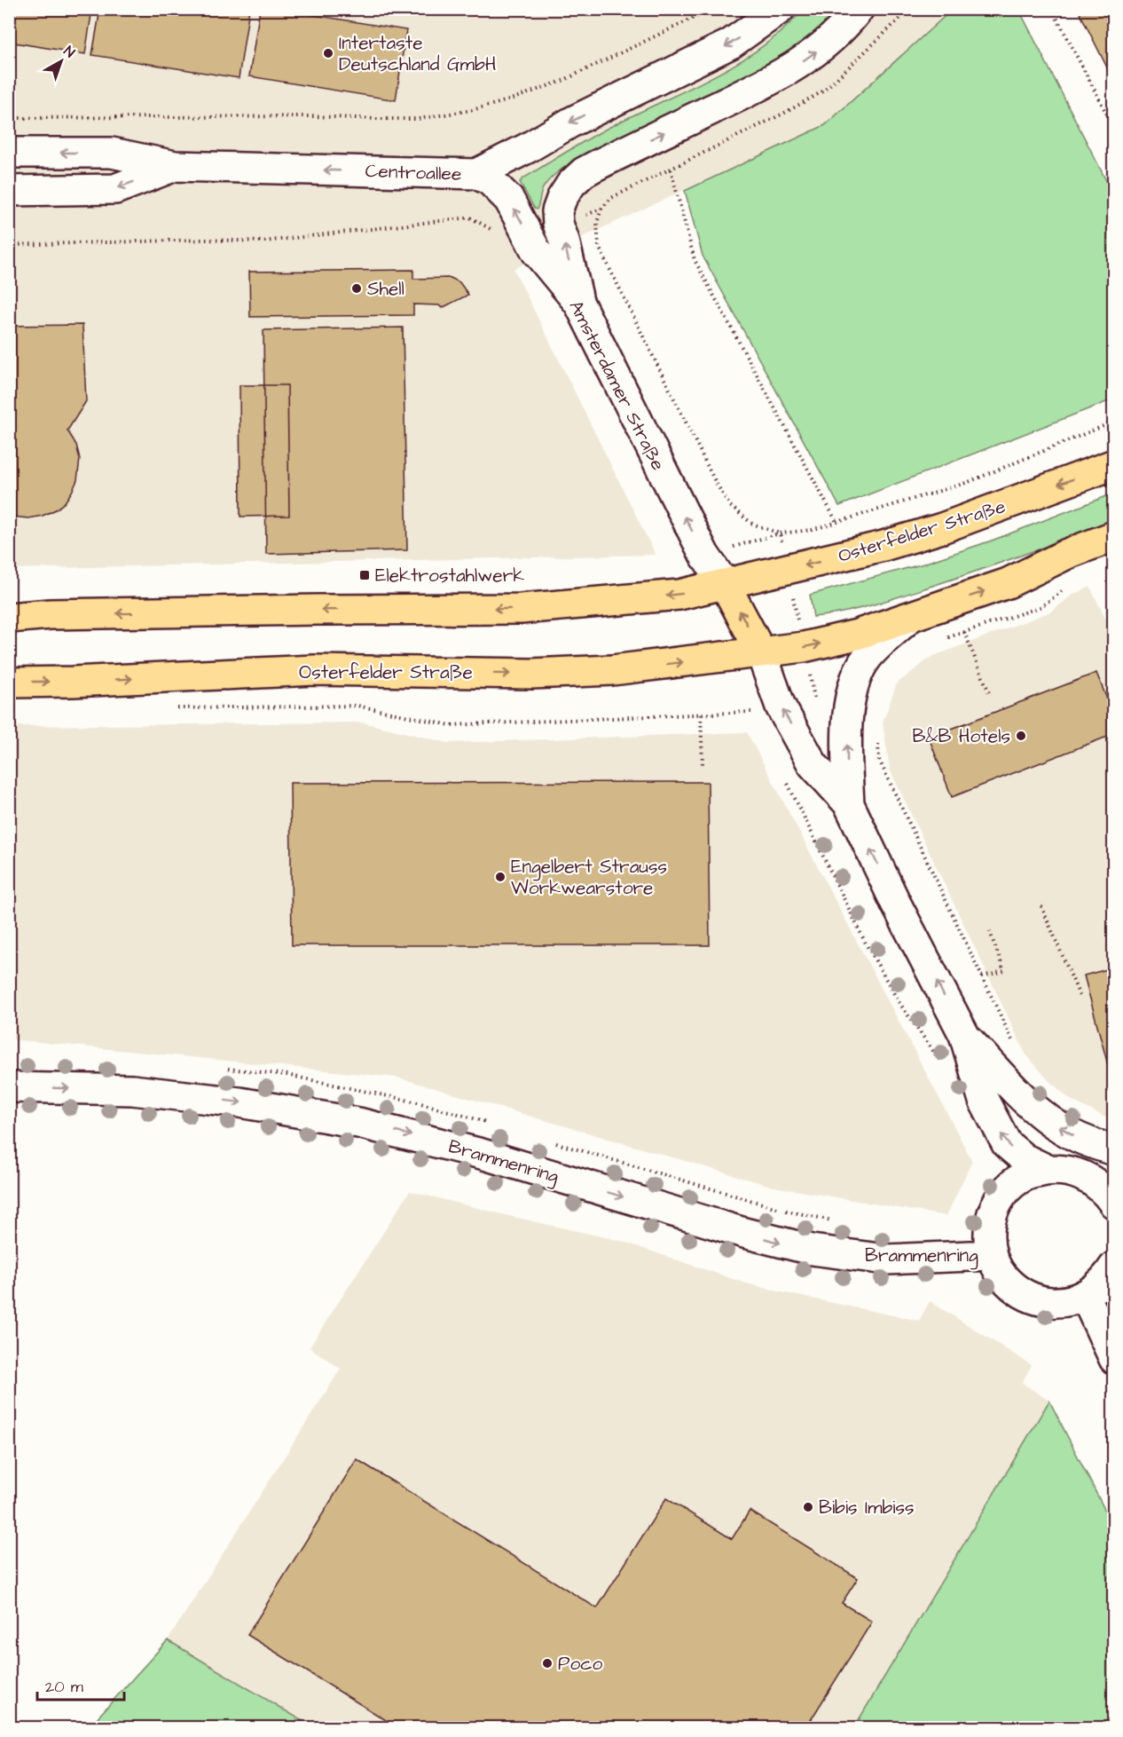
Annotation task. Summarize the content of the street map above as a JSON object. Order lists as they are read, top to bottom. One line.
{"streets":{"main road":["Osterfelder Straße"],"street":["Centroallee","Amsterdamer Straße","Brammenring"]},"crossings":[["Centroallee","Amsterdamer Straße"],["Amsterdamer Straße","Osterfelder Straße"],["Osterfelder Straße","Brammenring"]],"one_way":["Centroallee","Amsterdamer Straße"],"places":{"other":["Intertaste Deutschland GmbH","Shell","B&B Hotels","Engelbert Strauss Workwearstore","Bibis Imbiss","Poco"],"transit":["Elektrostahlwerk"]},"scale_bar":"20 m","north":"top right"}
